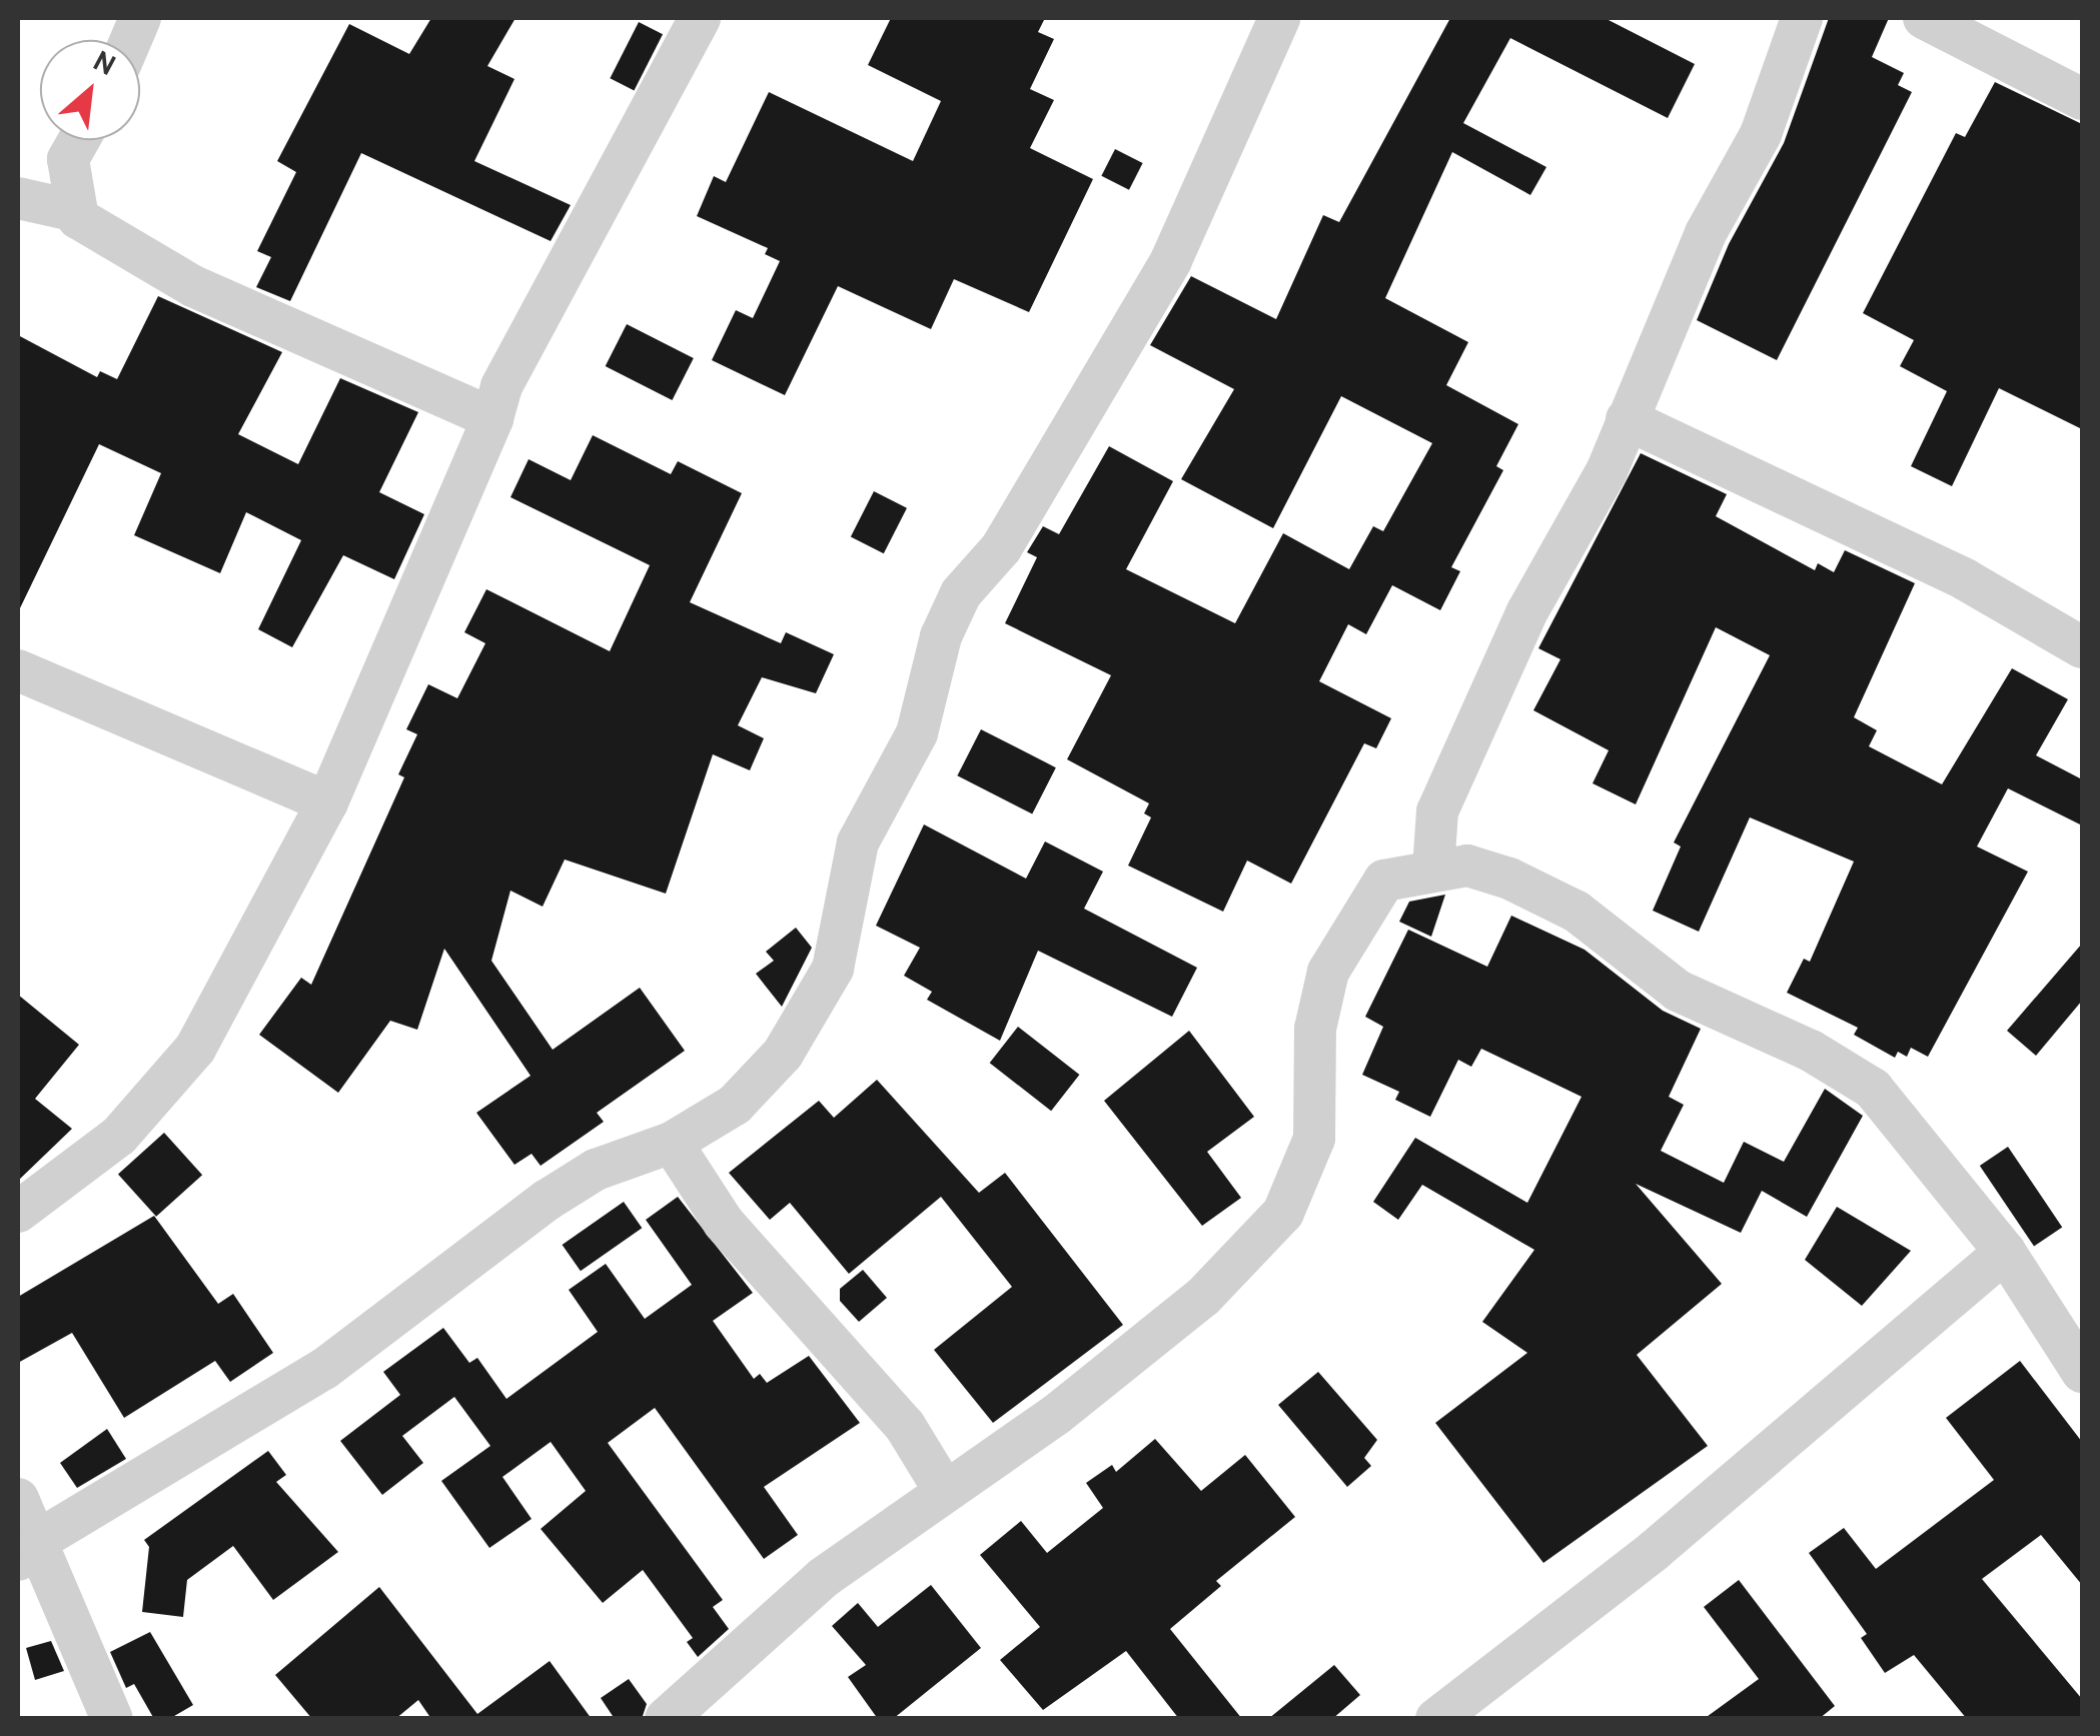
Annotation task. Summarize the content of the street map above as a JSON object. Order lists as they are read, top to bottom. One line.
{"north":"top right"}
